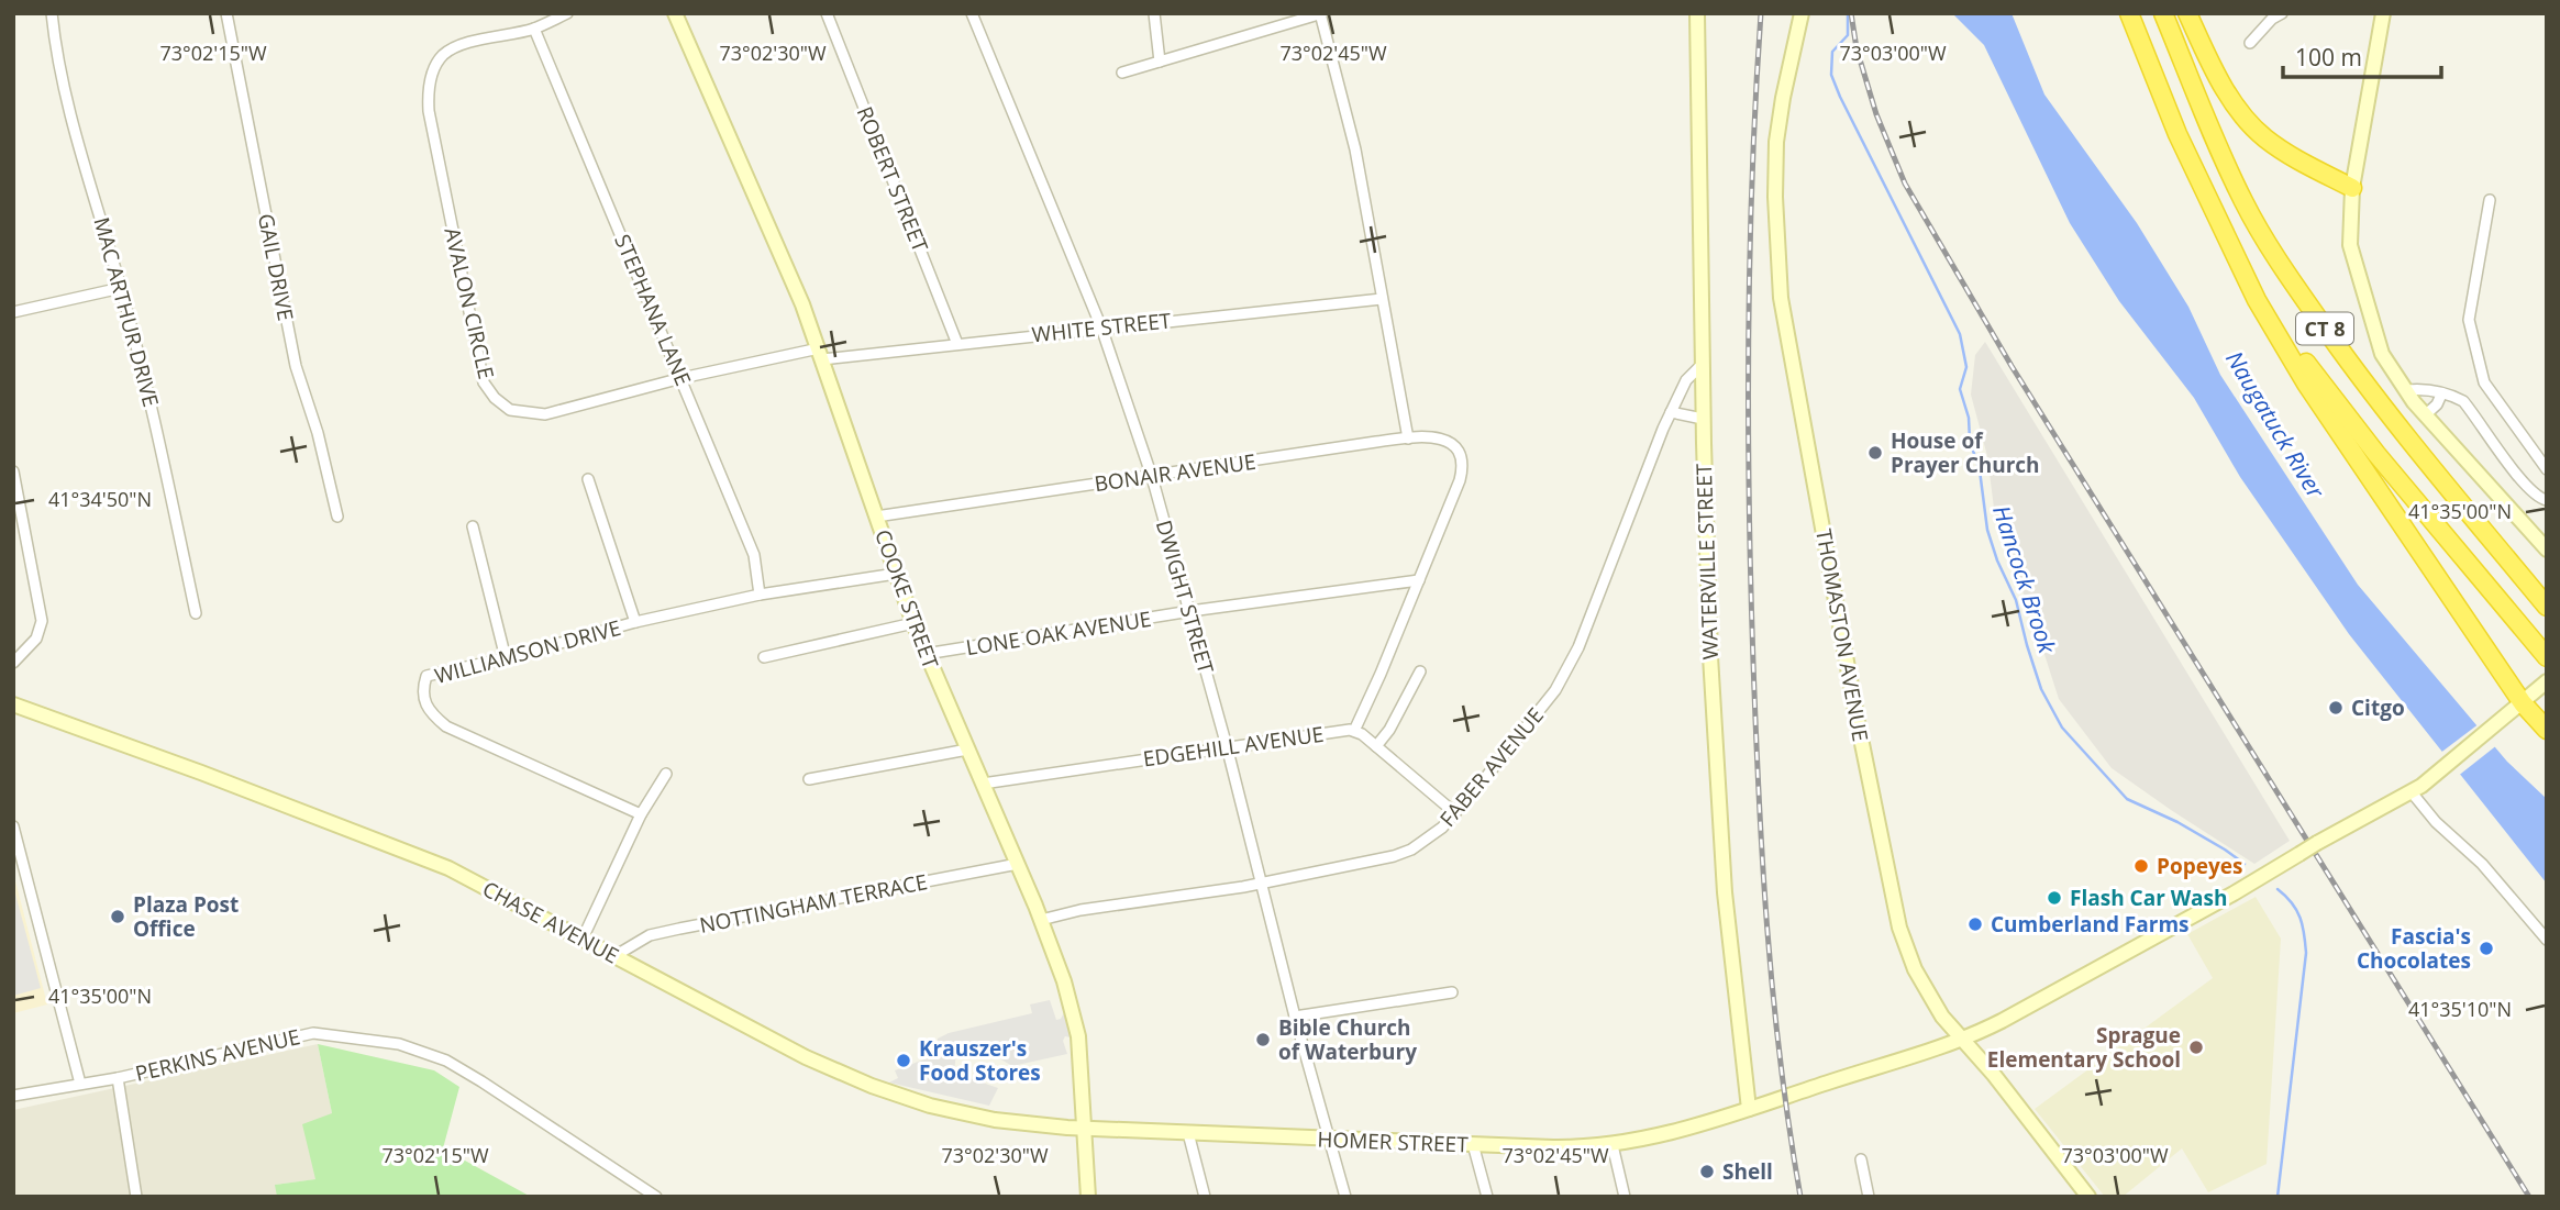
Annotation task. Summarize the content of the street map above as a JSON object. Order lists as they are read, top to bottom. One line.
{"streets":{"highway":["CT 8"],"main road":["WATERVILLE STREET","COOKE STREET","THOMASTON AVENUE","CHASE AVENUE","HOMER STREET"],"street":["ROBERT STREET","GAIL DRIVE","AVALON CIRCLE","STEPHANA LANE","MAC ARTHUR DRIVE","WHITE STREET","BONAIR AVENUE","DWIGHT STREET","LONE OAK AVENUE","WILLIAMSON DRIVE","EDGEHILL AVENUE","FABER AVENUE","NOTTINGHAM TERRACE","PERKINS AVENUE"]},"crossings":[["ROBERT STREET","WHITE STREET"],["AVALON CIRCLE","STEPHANA LANE"],["AVALON CIRCLE","WHITE STREET"],["AVALON CIRCLE","COOKE STREET"],["STEPHANA LANE","WILLIAMSON DRIVE"],["WHITE STREET","DWIGHT STREET"],["WHITE STREET","COOKE STREET"],["BONAIR AVENUE","DWIGHT STREET"],["BONAIR AVENUE","COOKE STREET"],["BONAIR AVENUE","LONE OAK AVENUE"],["WATERVILLE STREET","FABER AVENUE"],["WATERVILLE STREET","HOMER STREET"],["DWIGHT STREET","LONE OAK AVENUE"],["DWIGHT STREET","EDGEHILL AVENUE"],["DWIGHT STREET","FABER AVENUE"],["DWIGHT STREET","HOMER STREET"],["COOKE STREET","LONE OAK AVENUE"],["COOKE STREET","WILLIAMSON DRIVE"],["COOKE STREET","EDGEHILL AVENUE"],["COOKE STREET","FABER AVENUE"],["COOKE STREET","NOTTINGHAM TERRACE"],["COOKE STREET","CHASE AVENUE"],["COOKE STREET","HOMER STREET"],["THOMASTON AVENUE","HOMER STREET"],["EDGEHILL AVENUE","FABER AVENUE"],["NOTTINGHAM TERRACE","CHASE AVENUE"],["CHASE AVENUE","HOMER STREET"]],"water":["Naugatuck River","Hancock Brook"],"places":["House of Prayer Church","Citgo","Popeyes","Flash Car Wash","Plaza Post Office","Cumberland Farms","Fascia's Chocolates","Bible Church of Waterbury","Sprague Elementary School","Krauszer's Food Stores","Shell"],"scale_bar":"100 m","coordinates":["73°02'15\"W","73°02'30\"W","73°02'45\"W","73°03'00\"W","41°34'50\"N","41°35'00\"N","41°35'10\"N"]}
